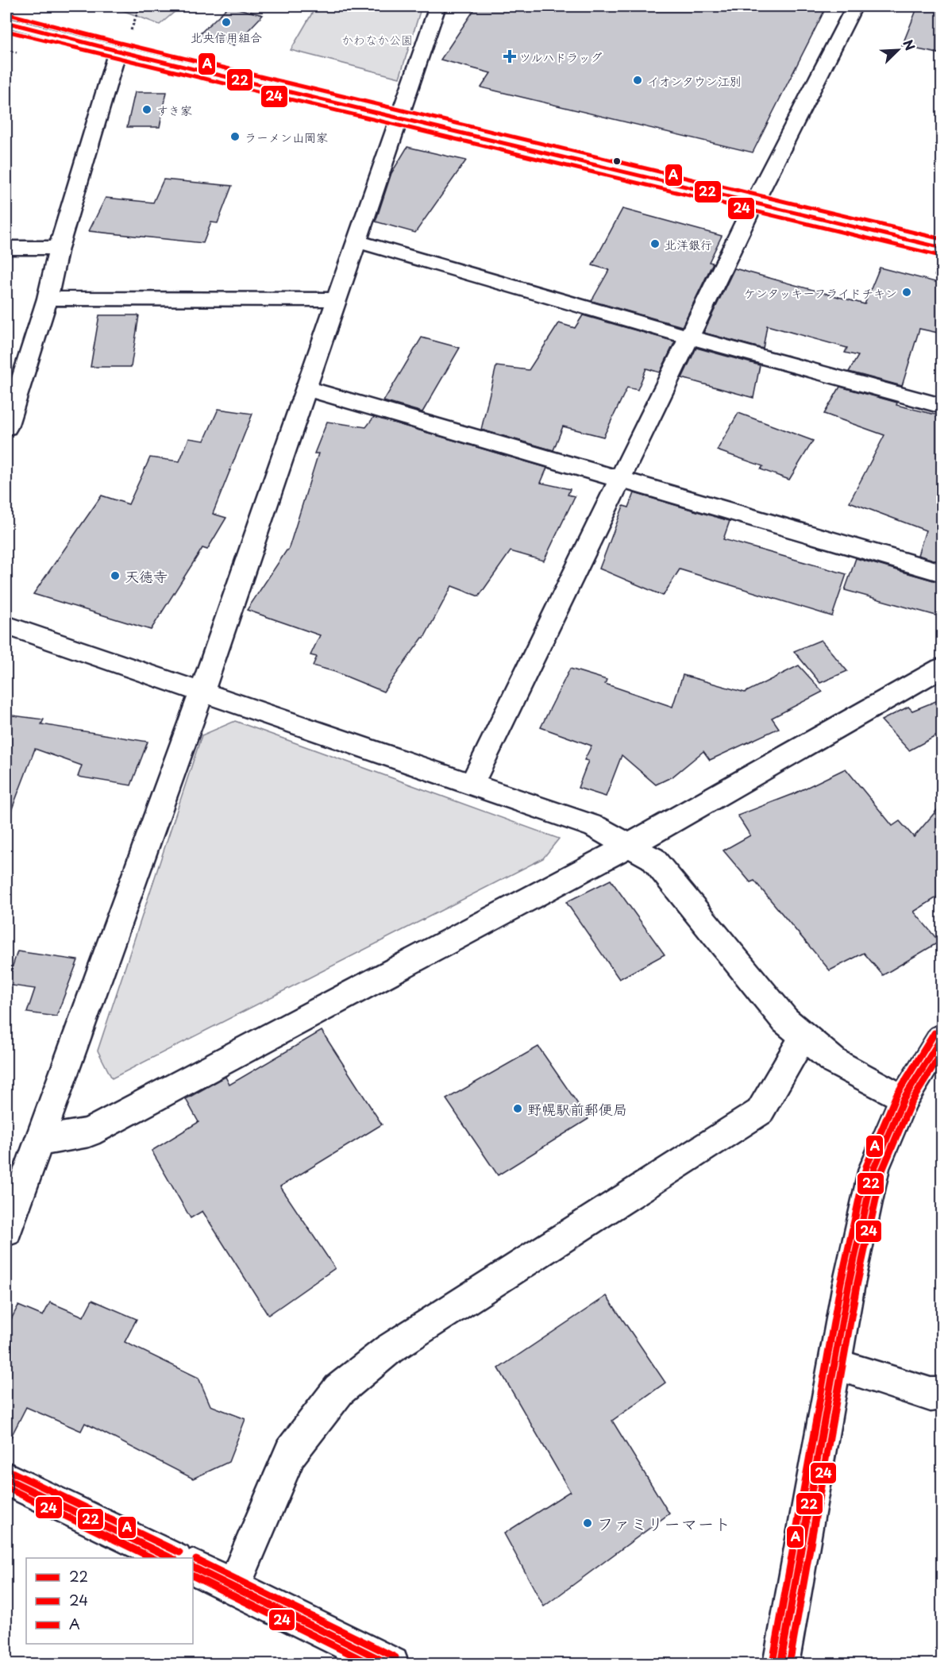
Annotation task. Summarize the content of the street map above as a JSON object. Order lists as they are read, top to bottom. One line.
{"parks":["かわなか公園"],"places":{"other":["北央信用組合","イオンタウン江別","すき家","ラーメン山岡家","北洋銀行","ケンタッキーフライドチキン","天徳寺","野幌駅前郵便局","ファミリーマート"],"health":["ツルハドラッグ"]},"lines":["transit line A","transit line 22","transit line 24"],"legend":["22","24","A"],"north":"top right"}
